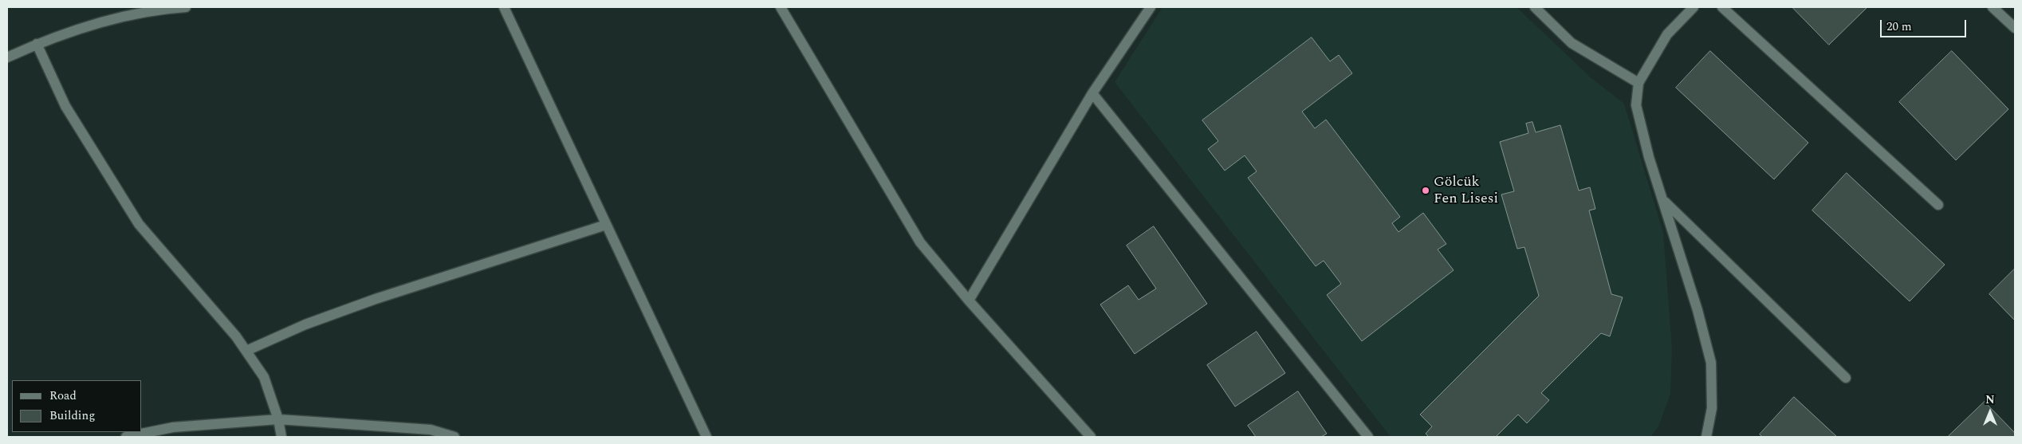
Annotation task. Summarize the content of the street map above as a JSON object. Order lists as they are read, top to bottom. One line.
{"places":["Gölcük Fen Lisesi"],"legend":["Road","Building"],"scale_bar":"20 m","north":"top"}
